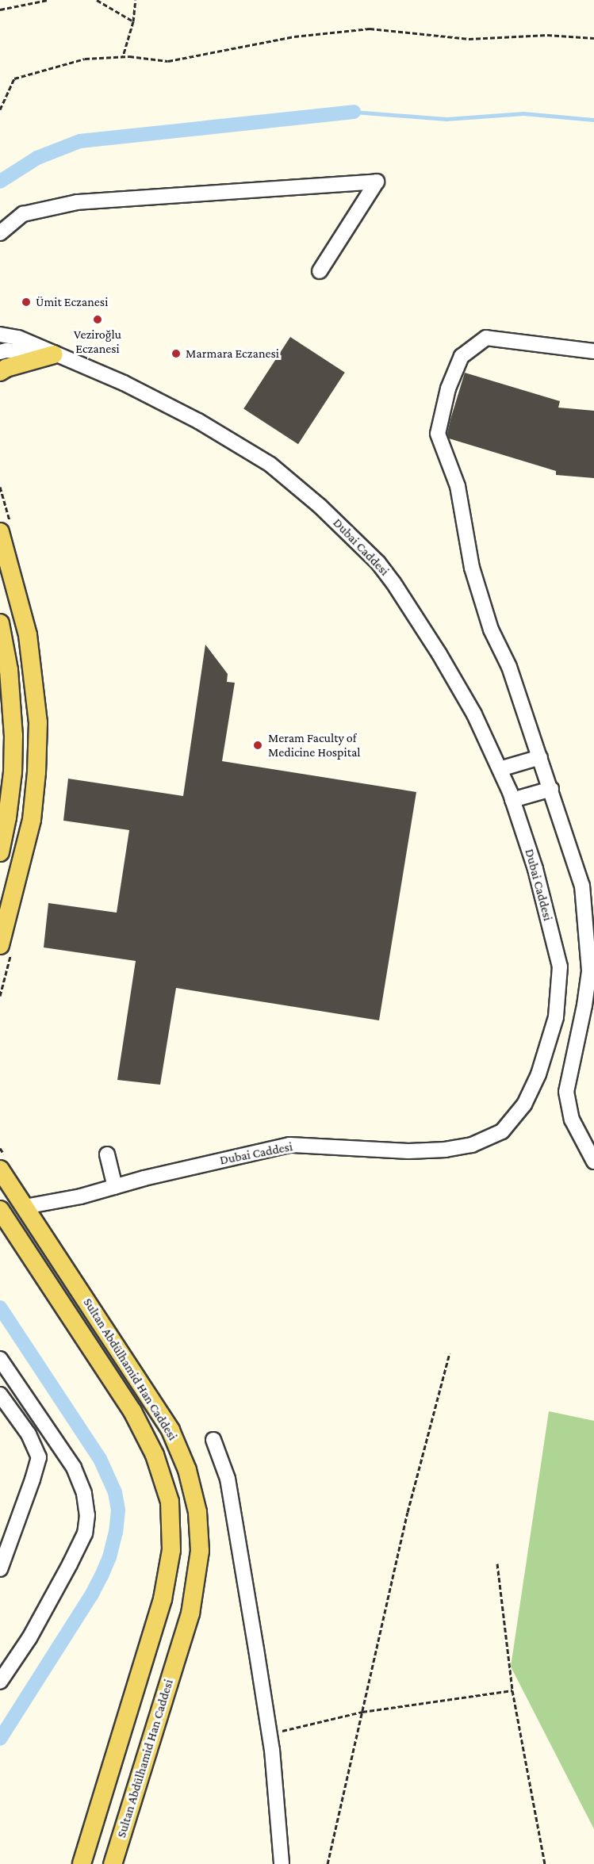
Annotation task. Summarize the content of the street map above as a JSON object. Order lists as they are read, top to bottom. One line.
{"streets":{"main road":["Sultan Abdülhamid Han Caddesi"],"street":["Dubai Caddesi"]},"crossings":[["Dubai Caddesi","Sultan Abdülhamid Han Caddesi"]],"places":["Ümit Eczanesi","Veziroğlu Eczanesi","Marmara Eczanesi","Meram Faculty of Medicine Hospital"]}
